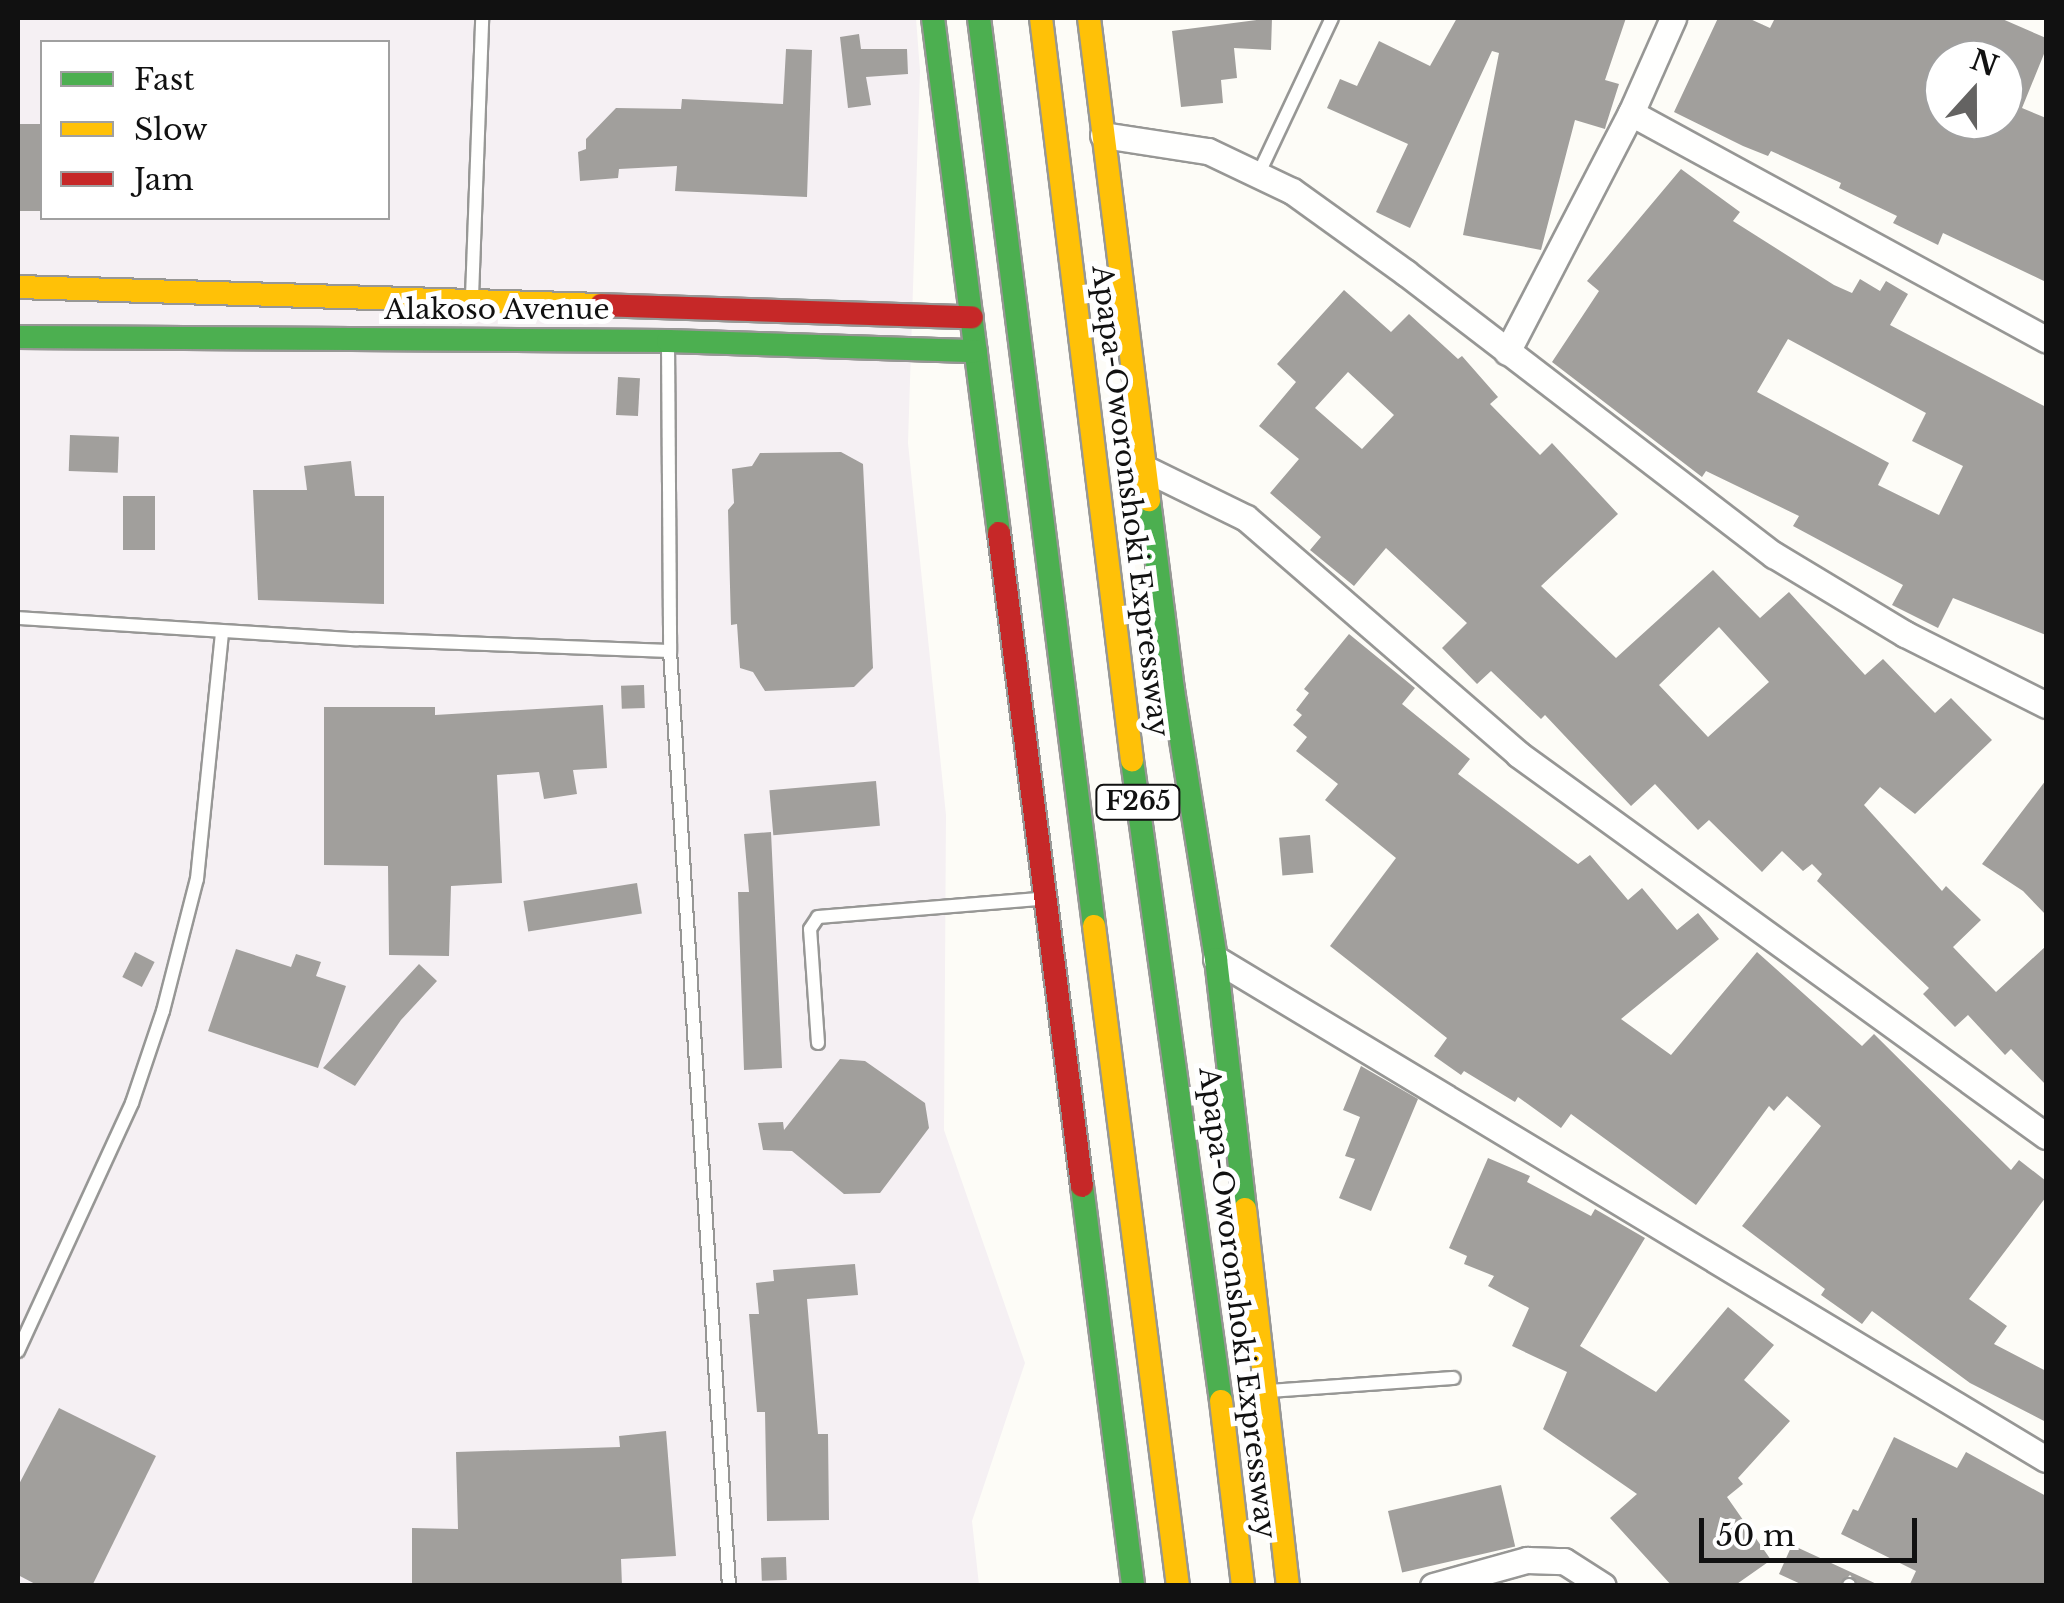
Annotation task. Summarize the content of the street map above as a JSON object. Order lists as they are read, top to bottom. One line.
{"streets":{"main road":["Alakoso Avenue","Apapa-Oworonshoki Expressway","F265"]},"legend":["Fast","Slow","Jam"],"scale_bar":"50 m","north":"top"}
